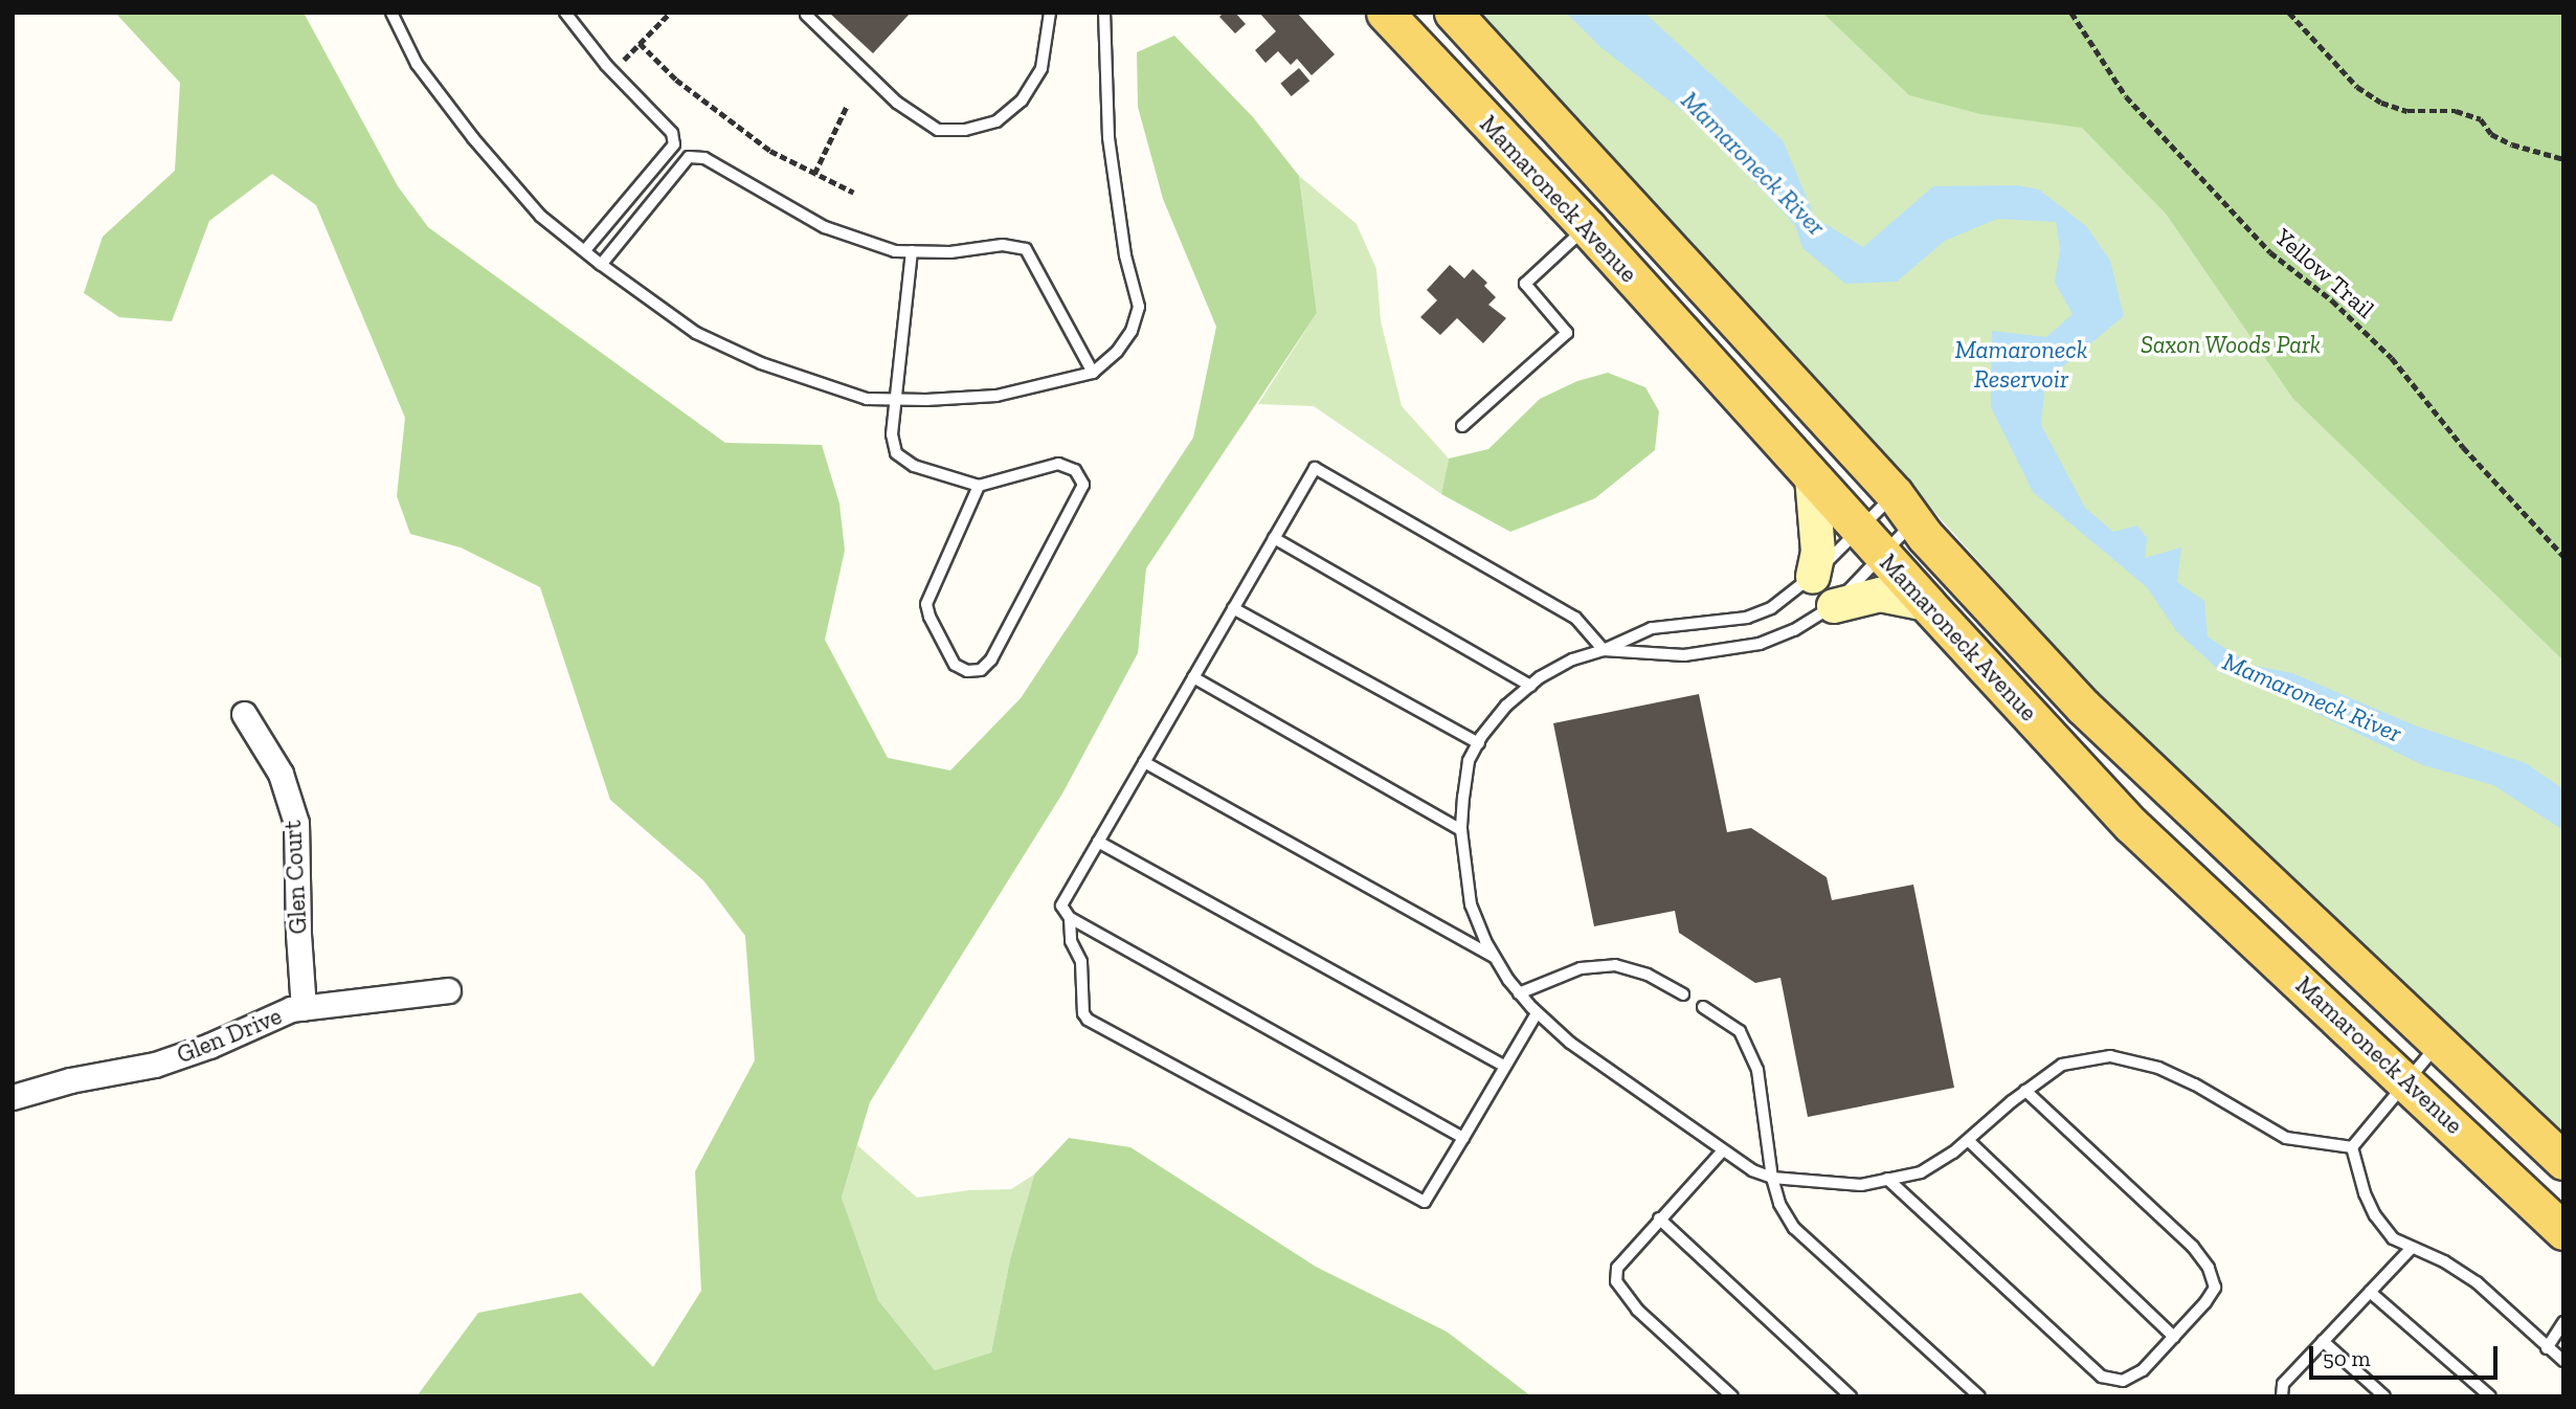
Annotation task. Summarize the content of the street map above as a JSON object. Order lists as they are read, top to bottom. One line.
{"streets":{"main road":["Mamaroneck Avenue"],"street":["Glen Court","Glen Drive"],"path":["Yellow Trail"]},"crossings":[["Glen Court","Glen Drive"]],"water":["Mamaroneck River","Mamaroneck Reservoir"],"parks":["Saxon Woods Park"],"scale_bar":"50 m"}
